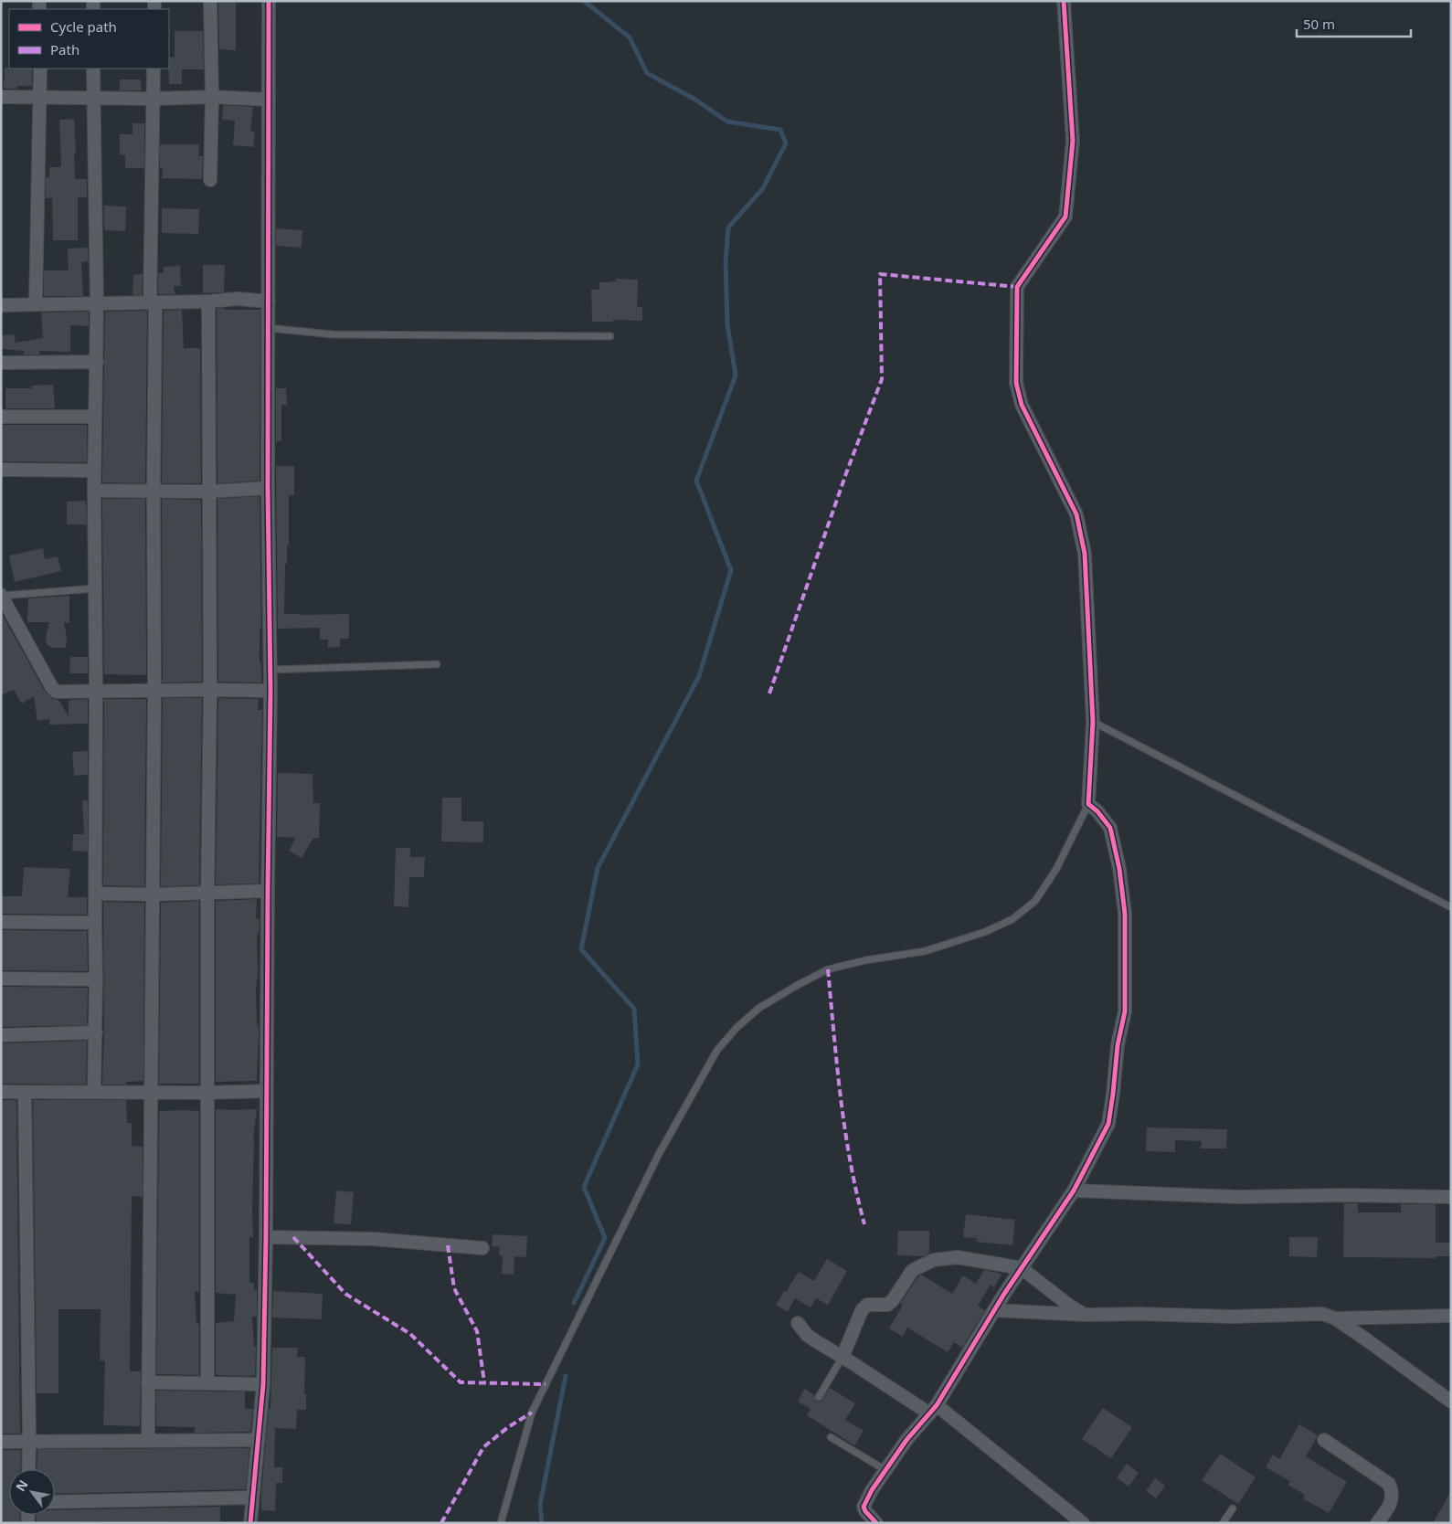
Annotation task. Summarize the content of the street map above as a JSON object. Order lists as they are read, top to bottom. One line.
{"legend":["Cycle path","Path"],"scale_bar":"50 m","north":"top left"}
